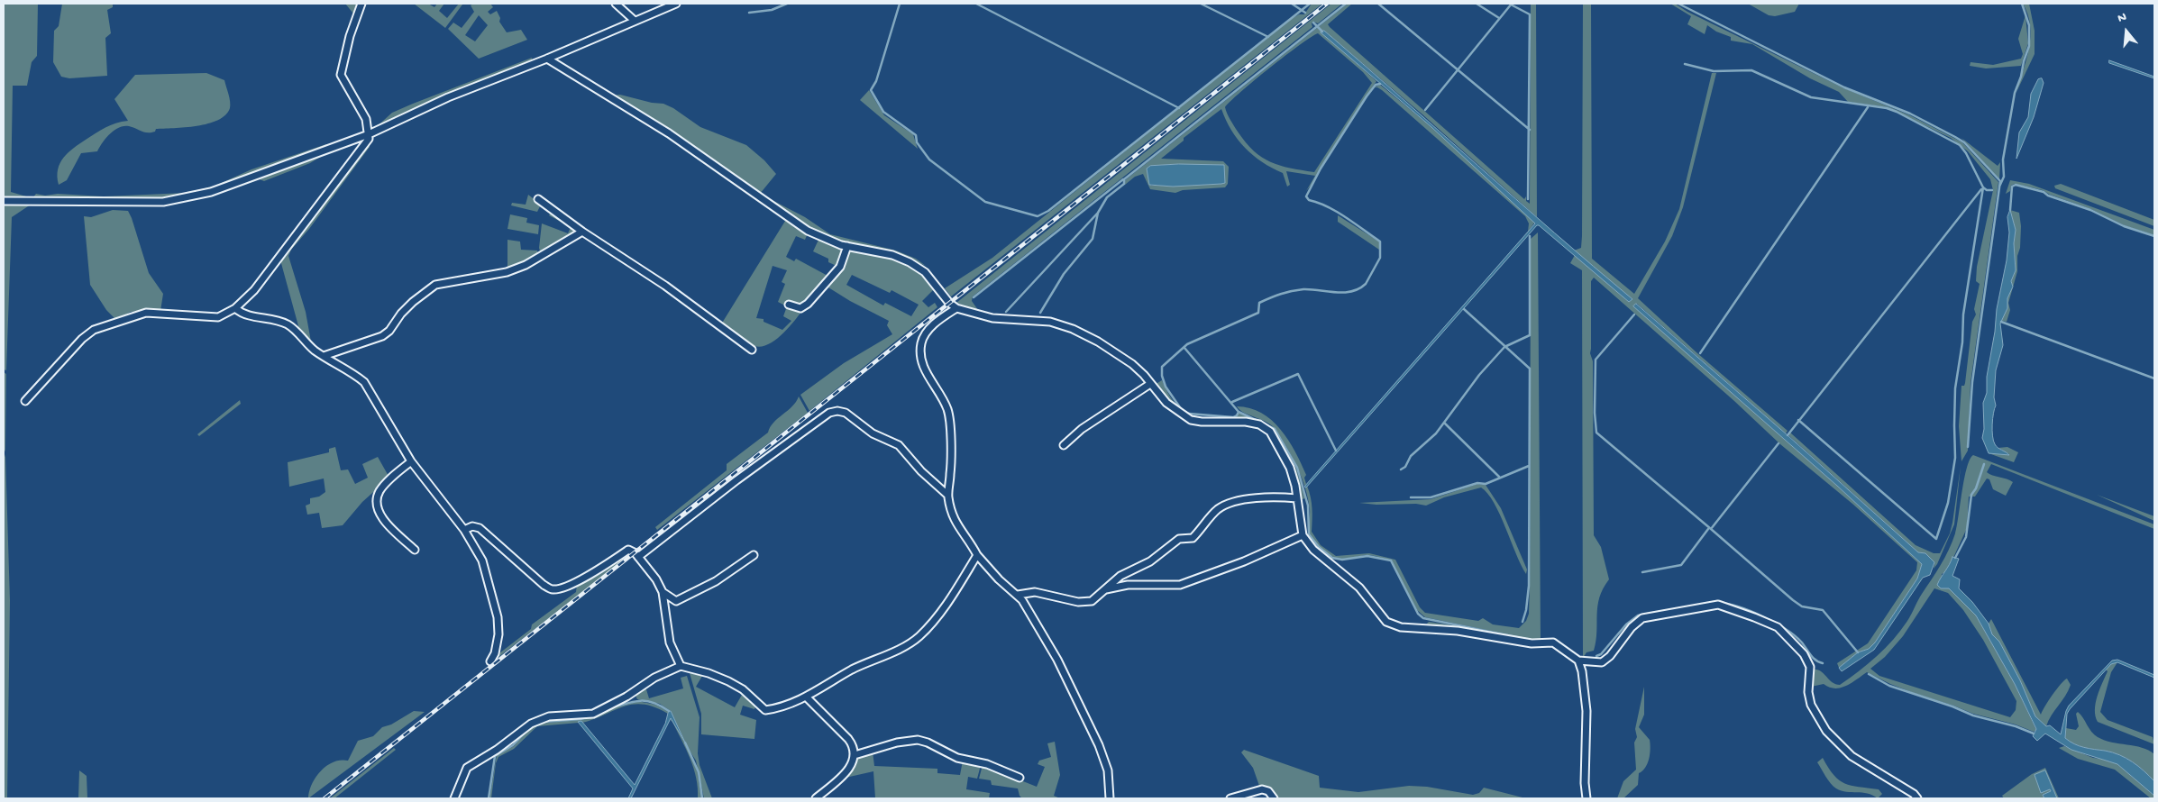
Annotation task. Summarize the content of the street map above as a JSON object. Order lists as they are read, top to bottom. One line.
{"north":"top"}
